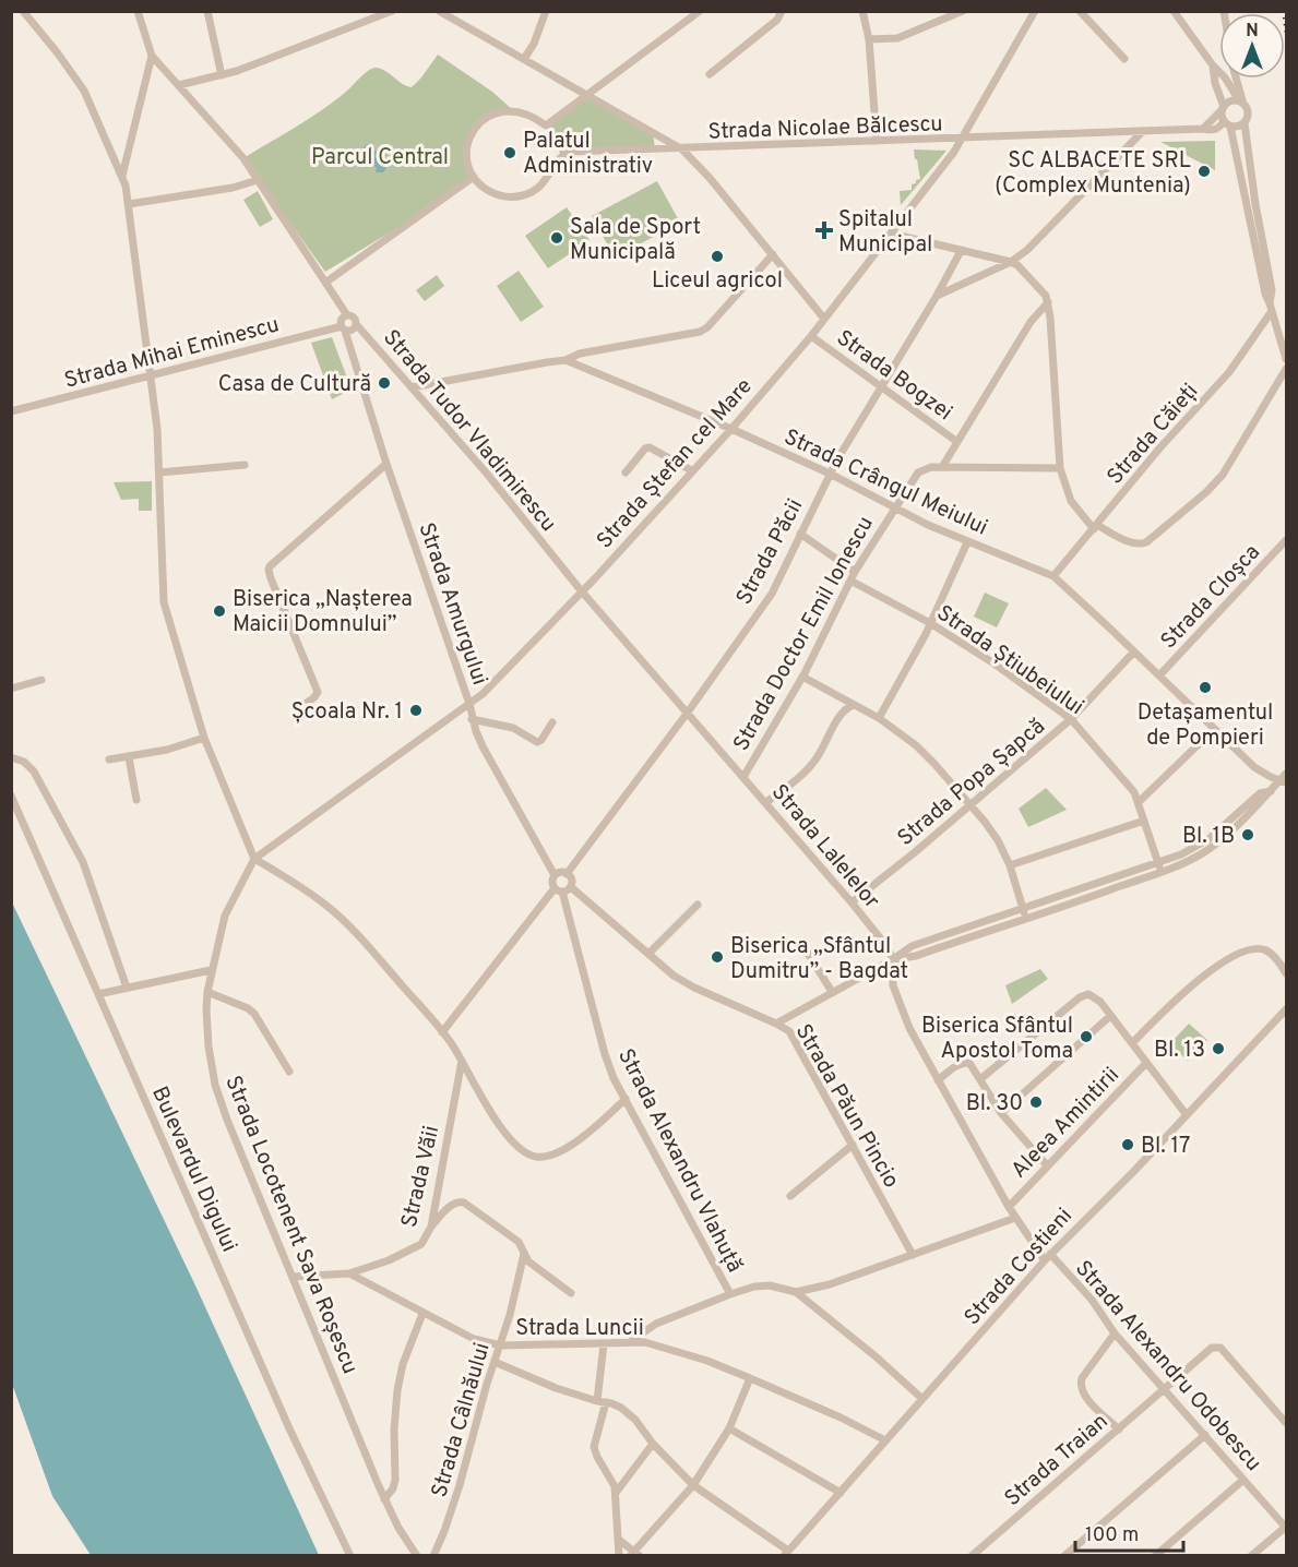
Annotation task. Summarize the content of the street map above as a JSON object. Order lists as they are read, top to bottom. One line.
{"streets":{"street":["Strada Nicolae Bălcescu","Strada Mihai Eminescu","Strada Bogzei","Strada Tudor Vladimirescu","Strada Căieți","Strada Ștefan cel Mare","Strada Crângul Meiului","Strada Păcii","Strada Cloșca","Strada Amurgului","Strada Doctor Emil Ionescu","Strada Știubeiului","Strada Popa Șapcă","Strada Lalelelor","Strada Păun Pincio","Aleea Amintirii","Strada Alexandru Vlahuță","Bulevardul Digului","Strada Văii","Strada Locotenent Sava Roșescu","Strada Costieni","Strada Luncii","Strada Alexandru Odobescu","Strada Câlnăului","Strada Traian"]},"crossings":[["Strada Nicolae Bălcescu","Strada Ștefan cel Mare"],["Strada Mihai Eminescu","Strada Tudor Vladimirescu"],["Strada Mihai Eminescu","Strada Amurgului"],["Strada Bogzei","Strada Ștefan cel Mare"],["Strada Bogzei","Strada Păcii"],["Strada Tudor Vladimirescu","Strada Ștefan cel Mare"],["Strada Tudor Vladimirescu","Strada Amurgului"],["Strada Tudor Vladimirescu","Strada Lalelelor"],["Strada Căieți","Strada Crângul Meiului"],["Strada Ștefan cel Mare","Strada Crângul Meiului"],["Strada Ștefan cel Mare","Strada Amurgului"],["Strada Ștefan cel Mare","Strada Lalelelor"],["Strada Ștefan cel Mare","Strada Locotenent Sava Roșescu"],["Strada Crângul Meiului","Strada Păcii"],["Strada Crângul Meiului","Strada Cloșca"],["Strada Crângul Meiului","Strada Doctor Emil Ionescu"],["Strada Crângul Meiului","Strada Popa Șapcă"],["Strada Păcii","Strada Amurgului"],["Strada Păcii","Strada Lalelelor"],["Strada Păcii","Strada Păun Pincio"],["Strada Păcii","Strada Alexandru Vlahuță"],["Strada Amurgului","Strada Păun Pincio"],["Strada Amurgului","Strada Alexandru Vlahuță"],["Strada Doctor Emil Ionescu","Strada Știubeiului"],["Strada Doctor Emil Ionescu","Strada Lalelelor"],["Strada Știubeiului","Strada Popa Șapcă"],["Strada Popa Șapcă","Strada Lalelelor"],["Strada Lalelelor","Aleea Amintirii"],["Strada Lalelelor","Strada Costieni"],["Strada Lalelelor","Strada Alexandru Odobescu"],["Strada Păun Pincio","Strada Alexandru Vlahuță"],["Strada Alexandru Vlahuță","Strada Costieni"],["Strada Văii","Strada Locotenent Sava Roșescu"],["Strada Văii","Strada Luncii"],["Strada Costieni","Strada Luncii"],["Strada Costieni","Strada Alexandru Odobescu"],["Strada Luncii","Strada Câlnăului"],["Strada Alexandru Odobescu","Strada Traian"]],"parks":["Parcul Central"],"places":{"other":["Palatul Administrativ","SC ALBACETE SRL (Complex Muntenia)","Sala de Sport Municipală","Liceul agricol","Casa de Cultură","Biserica „Nașterea Maicii Domnului”","Detașamentul de Pompieri","Școala Nr. 1","Bl. 1B","Biserica „Sfântul Dumitru” - Bagdat","Biserica Sfântul Apostol Toma","Bl. 13","Bl. 30","Bl. 17"],"health":["Spitalul Municipal"]},"scale_bar":"100 m","north":"top"}
